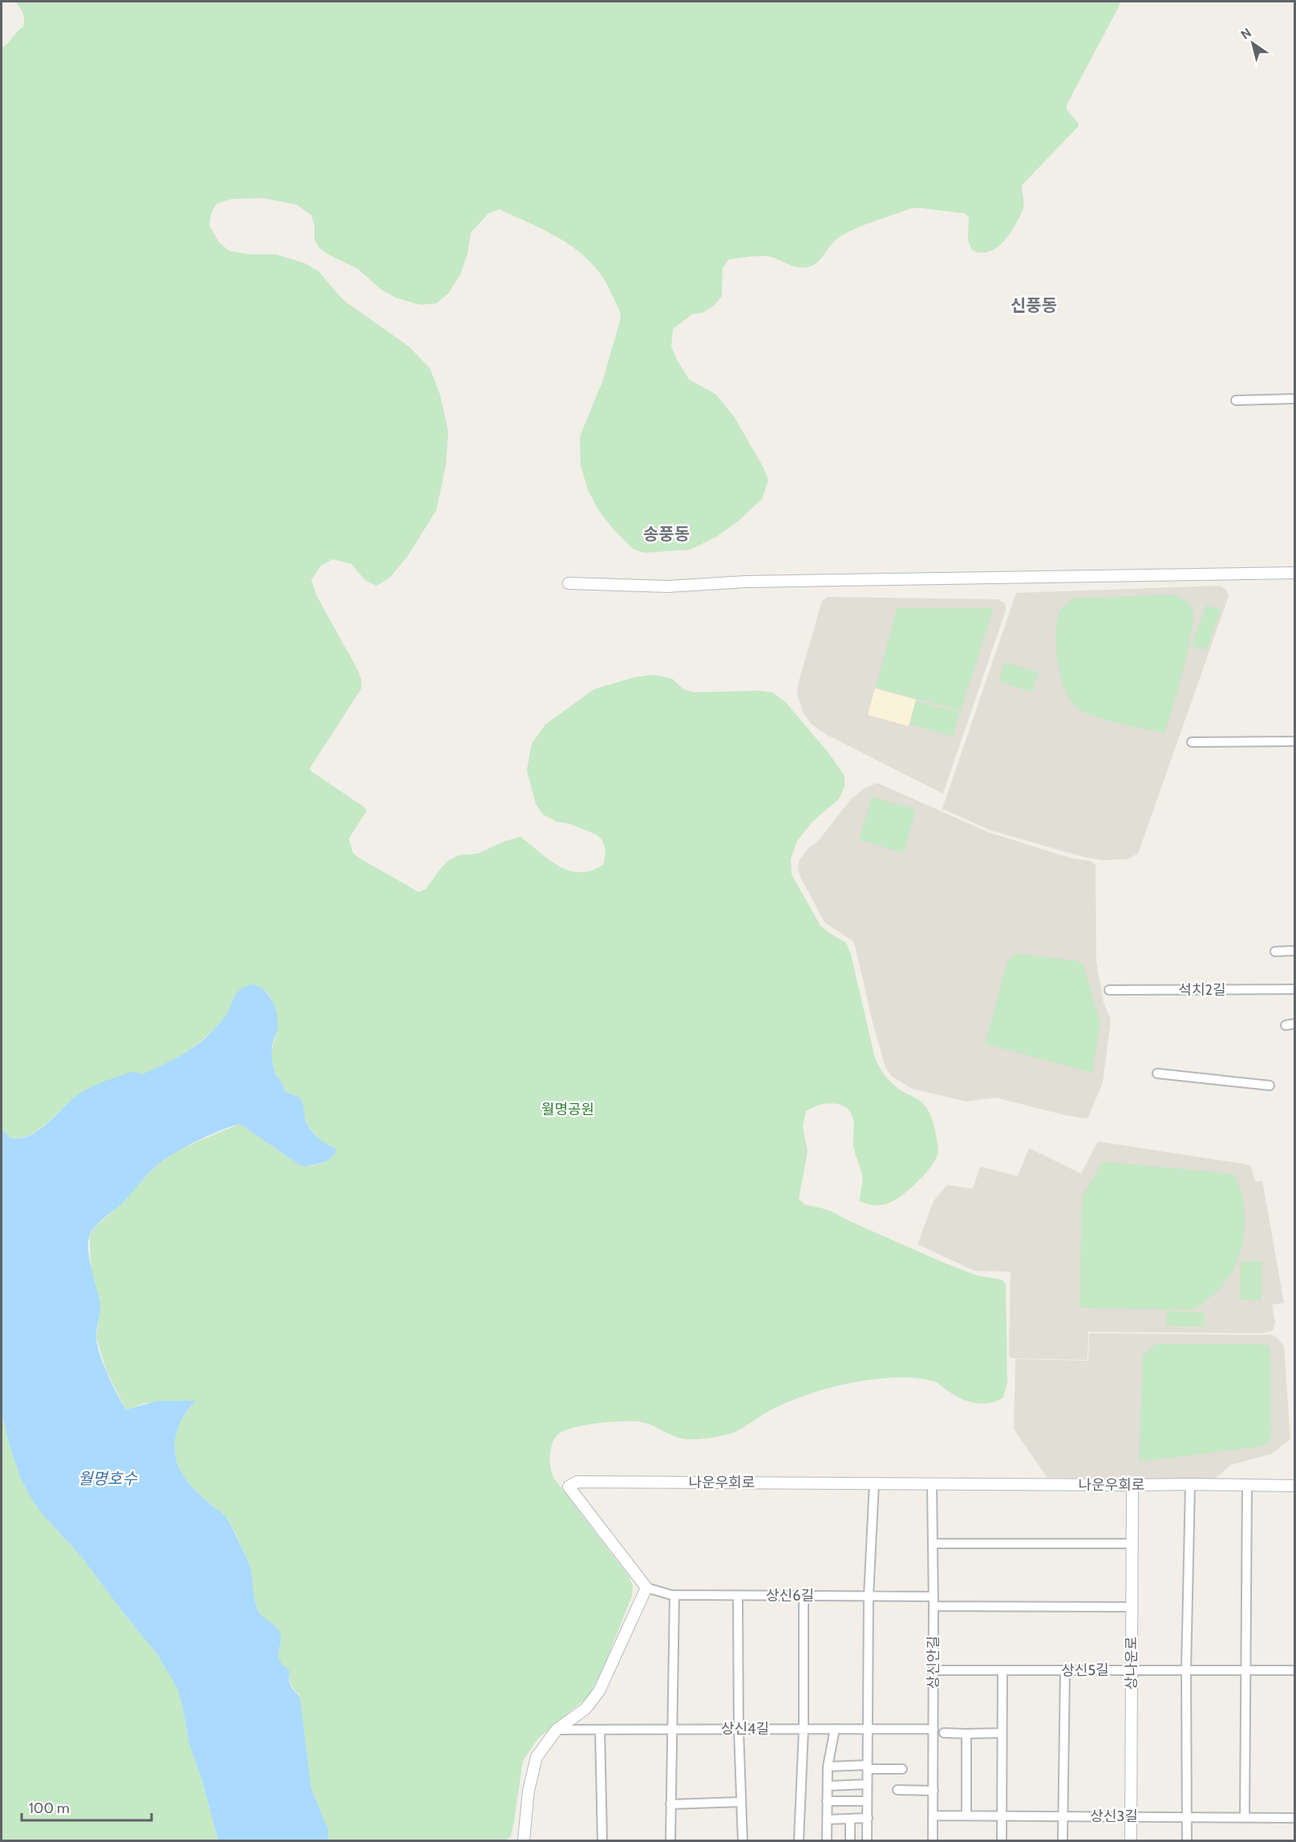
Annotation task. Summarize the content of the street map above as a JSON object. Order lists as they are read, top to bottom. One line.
{"streets":{"street":["석치2길","나운우회로","상신6길","상신안길","상나운로","상신5길","상신4길","상신3길"]},"crossings":[["나운우회로","상신6길"],["나운우회로","상신안길"],["나운우회로","상나운로"],["상신6길","상신안길"],["상신안길","상신5길"],["상신안길","상신4길"],["상신안길","상신3길"],["상나운로","상신5길"],["상나운로","상신3길"]],"districts":["신풍동","송풍동"],"water":["월명호수"],"parks":["월명공원"],"scale_bar":"100 m","north":"top left"}
